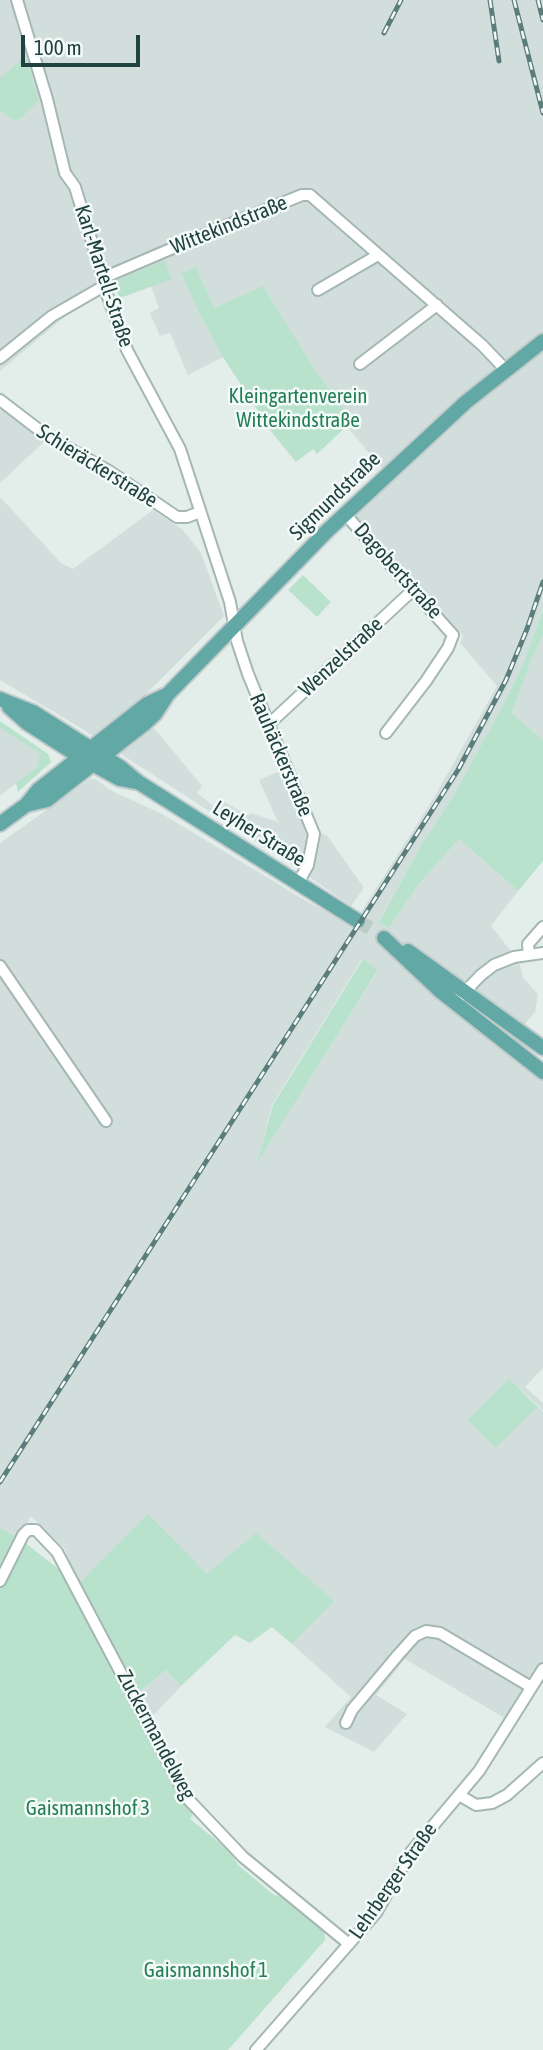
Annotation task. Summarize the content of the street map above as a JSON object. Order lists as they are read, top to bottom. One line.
{"streets":{"main road":["Sigmundstraße","Leyher Straße"],"street":["Wittekindstraße","Karl-Martell-Straße","Schieräckerstraße","Dagobertstraße","Wenzelstraße","Rauhäckerstraße","Zuckermandelweg","Lehrberger Straße"]},"crossings":[["Wittekindstraße","Karl-Martell-Straße"],["Wittekindstraße","Sigmundstraße"],["Karl-Martell-Straße","Schieräckerstraße"],["Karl-Martell-Straße","Sigmundstraße"],["Karl-Martell-Straße","Rauhäckerstraße"],["Sigmundstraße","Dagobertstraße"],["Sigmundstraße","Rauhäckerstraße"],["Sigmundstraße","Leyher Straße"],["Dagobertstraße","Wenzelstraße"],["Wenzelstraße","Rauhäckerstraße"],["Rauhäckerstraße","Leyher Straße"],["Zuckermandelweg","Lehrberger Straße"]],"parks":["Kleingartenverein Wittekindstraße","Gaismannshof 3","Gaismannshof 1"],"scale_bar":"100 m"}
